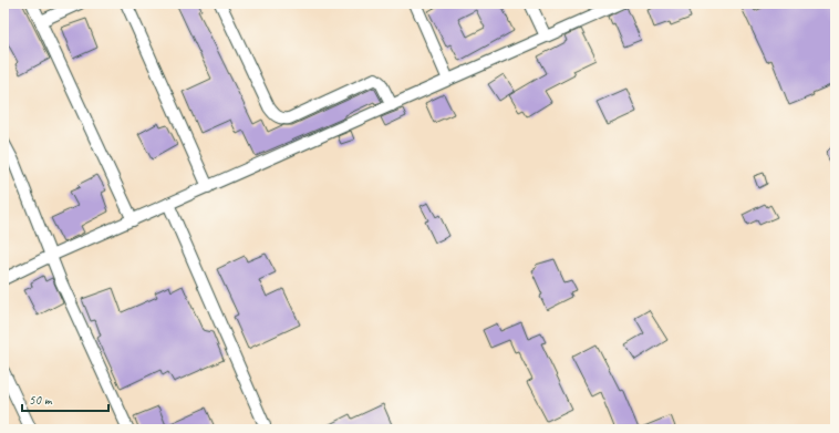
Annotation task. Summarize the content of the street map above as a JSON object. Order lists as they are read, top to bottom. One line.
{"scale_bar":"50 m"}
